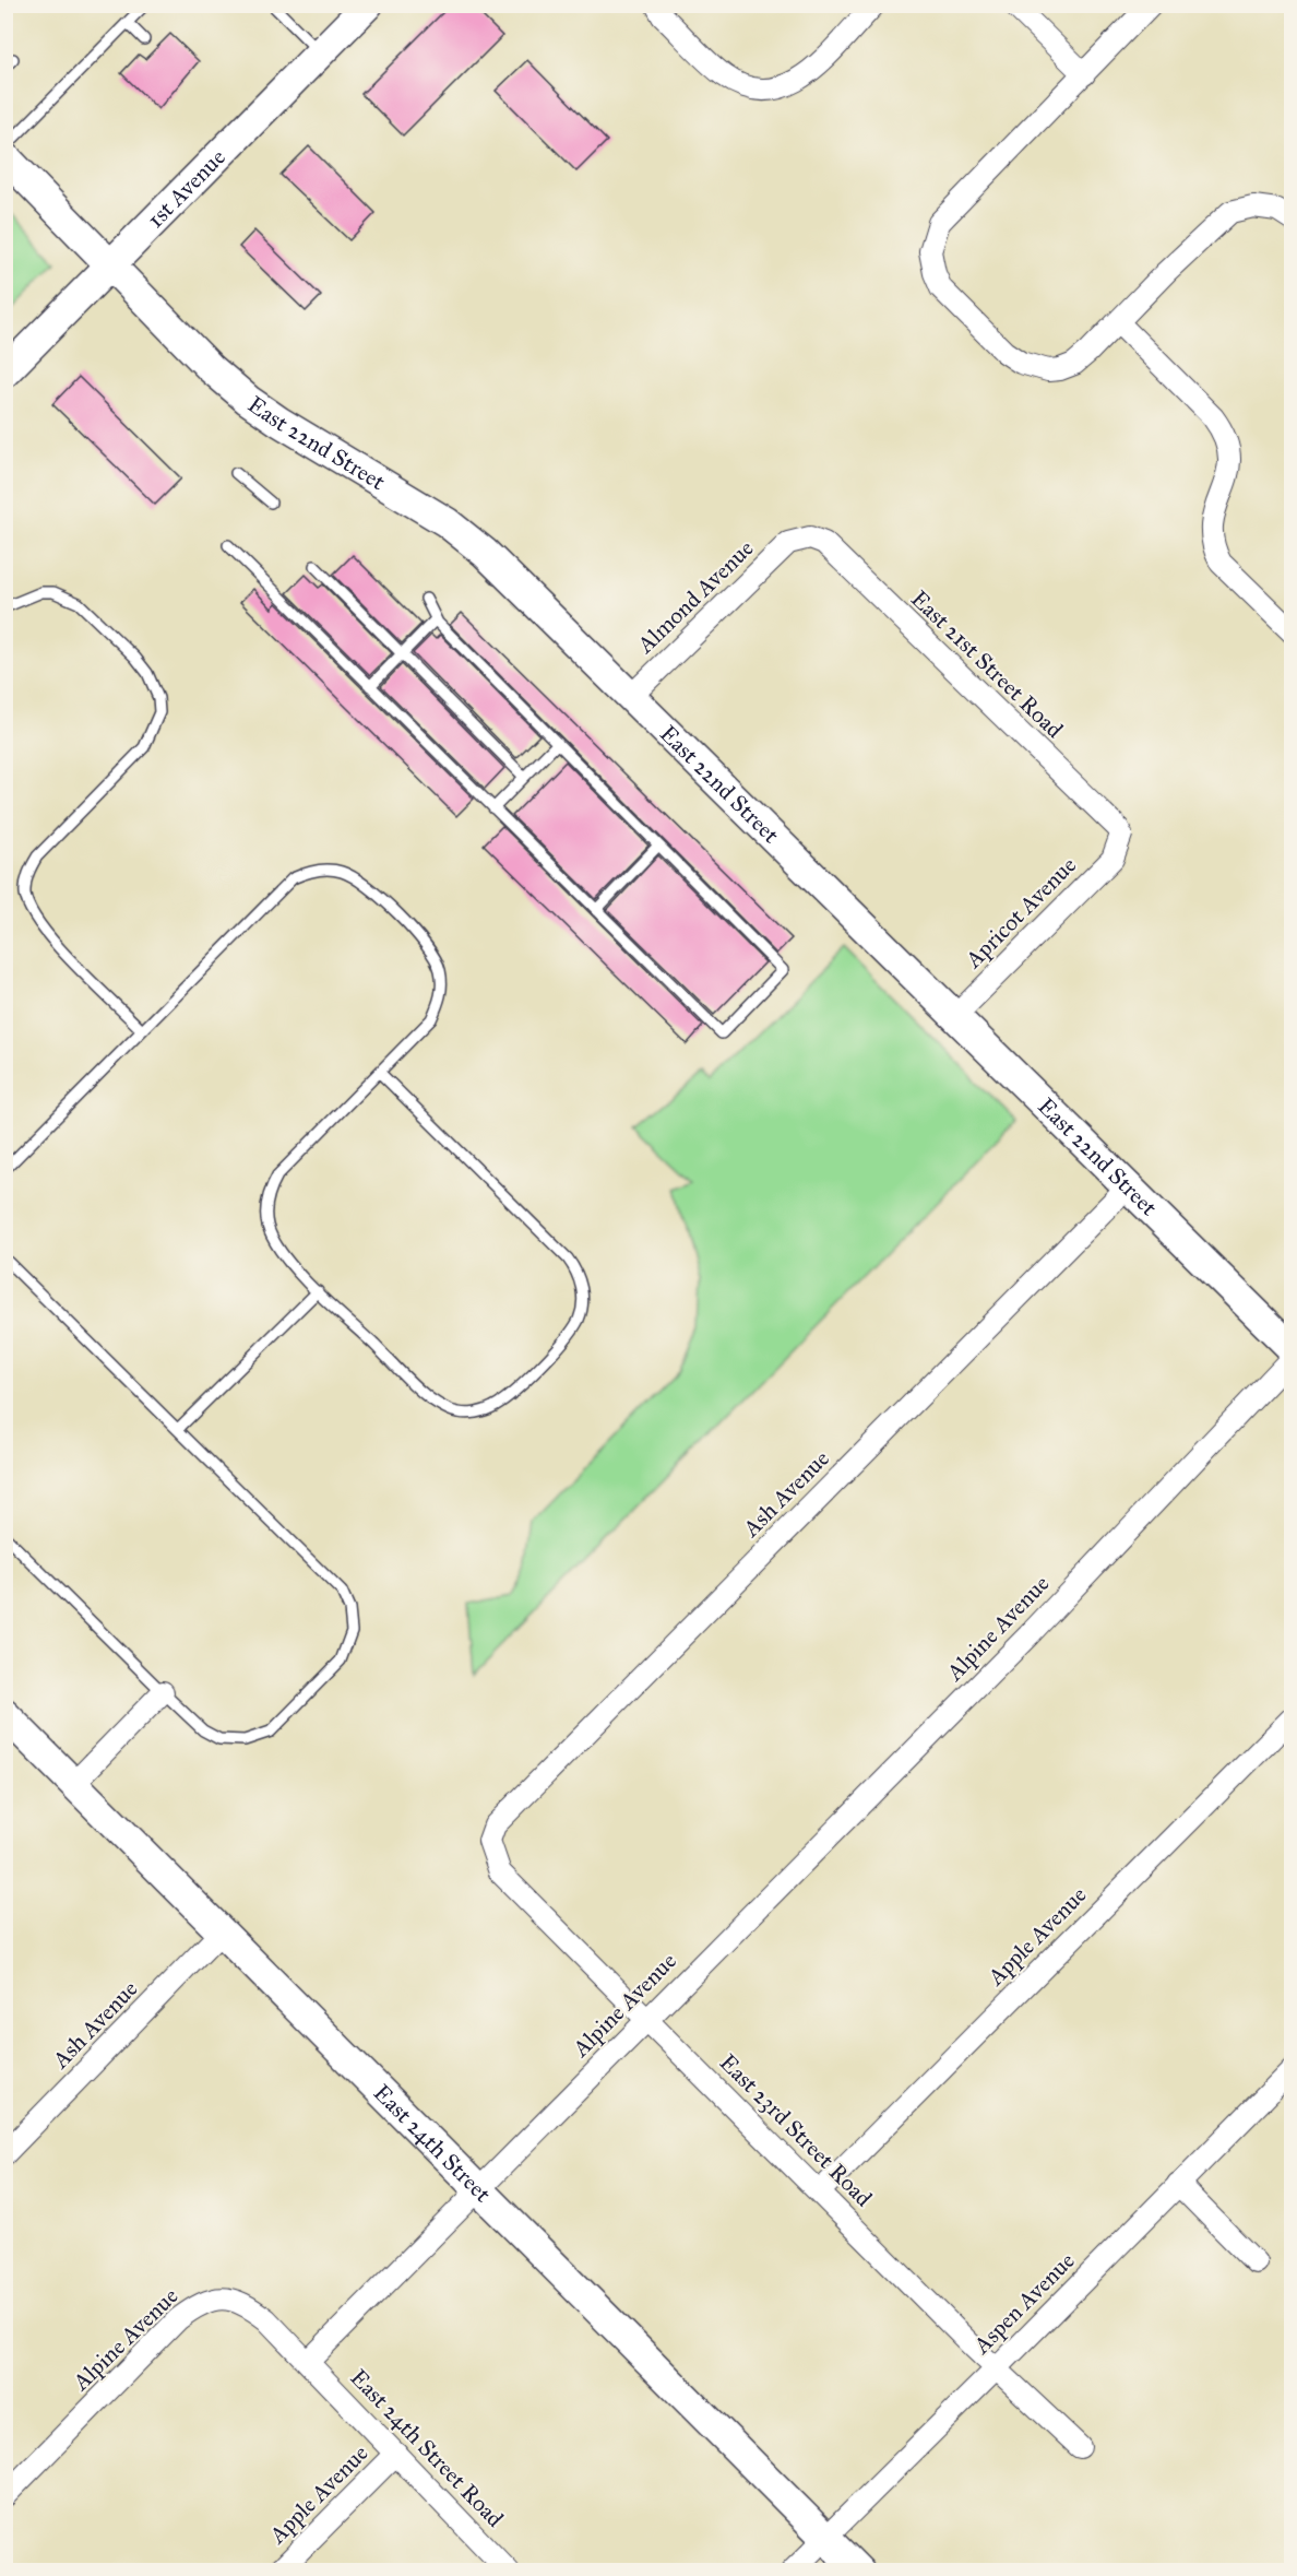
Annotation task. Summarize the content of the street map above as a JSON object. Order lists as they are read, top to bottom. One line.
{"streets":{"street":["1st Avenue","East 22nd Street","Almond Avenue","East 21st Street Road","Apricot Avenue","Ash Avenue","Alpine Avenue","Apple Avenue","East 23rd Street Road","East 24th Street","Aspen Avenue","East 24th Street Road"]},"crossings":[["1st Avenue","East 22nd Street"],["East 22nd Street","Almond Avenue"],["East 22nd Street","Apricot Avenue"],["East 22nd Street","Ash Avenue"],["Almond Avenue","East 21st Street Road"],["East 21st Street Road","Apricot Avenue"],["Ash Avenue","East 23rd Street Road"],["Ash Avenue","East 24th Street"],["Alpine Avenue","East 23rd Street Road"],["Alpine Avenue","East 24th Street"],["Alpine Avenue","East 24th Street Road"],["Apple Avenue","East 23rd Street Road"],["Apple Avenue","East 24th Street Road"],["East 23rd Street Road","Aspen Avenue"],["East 24th Street","Aspen Avenue"]]}
